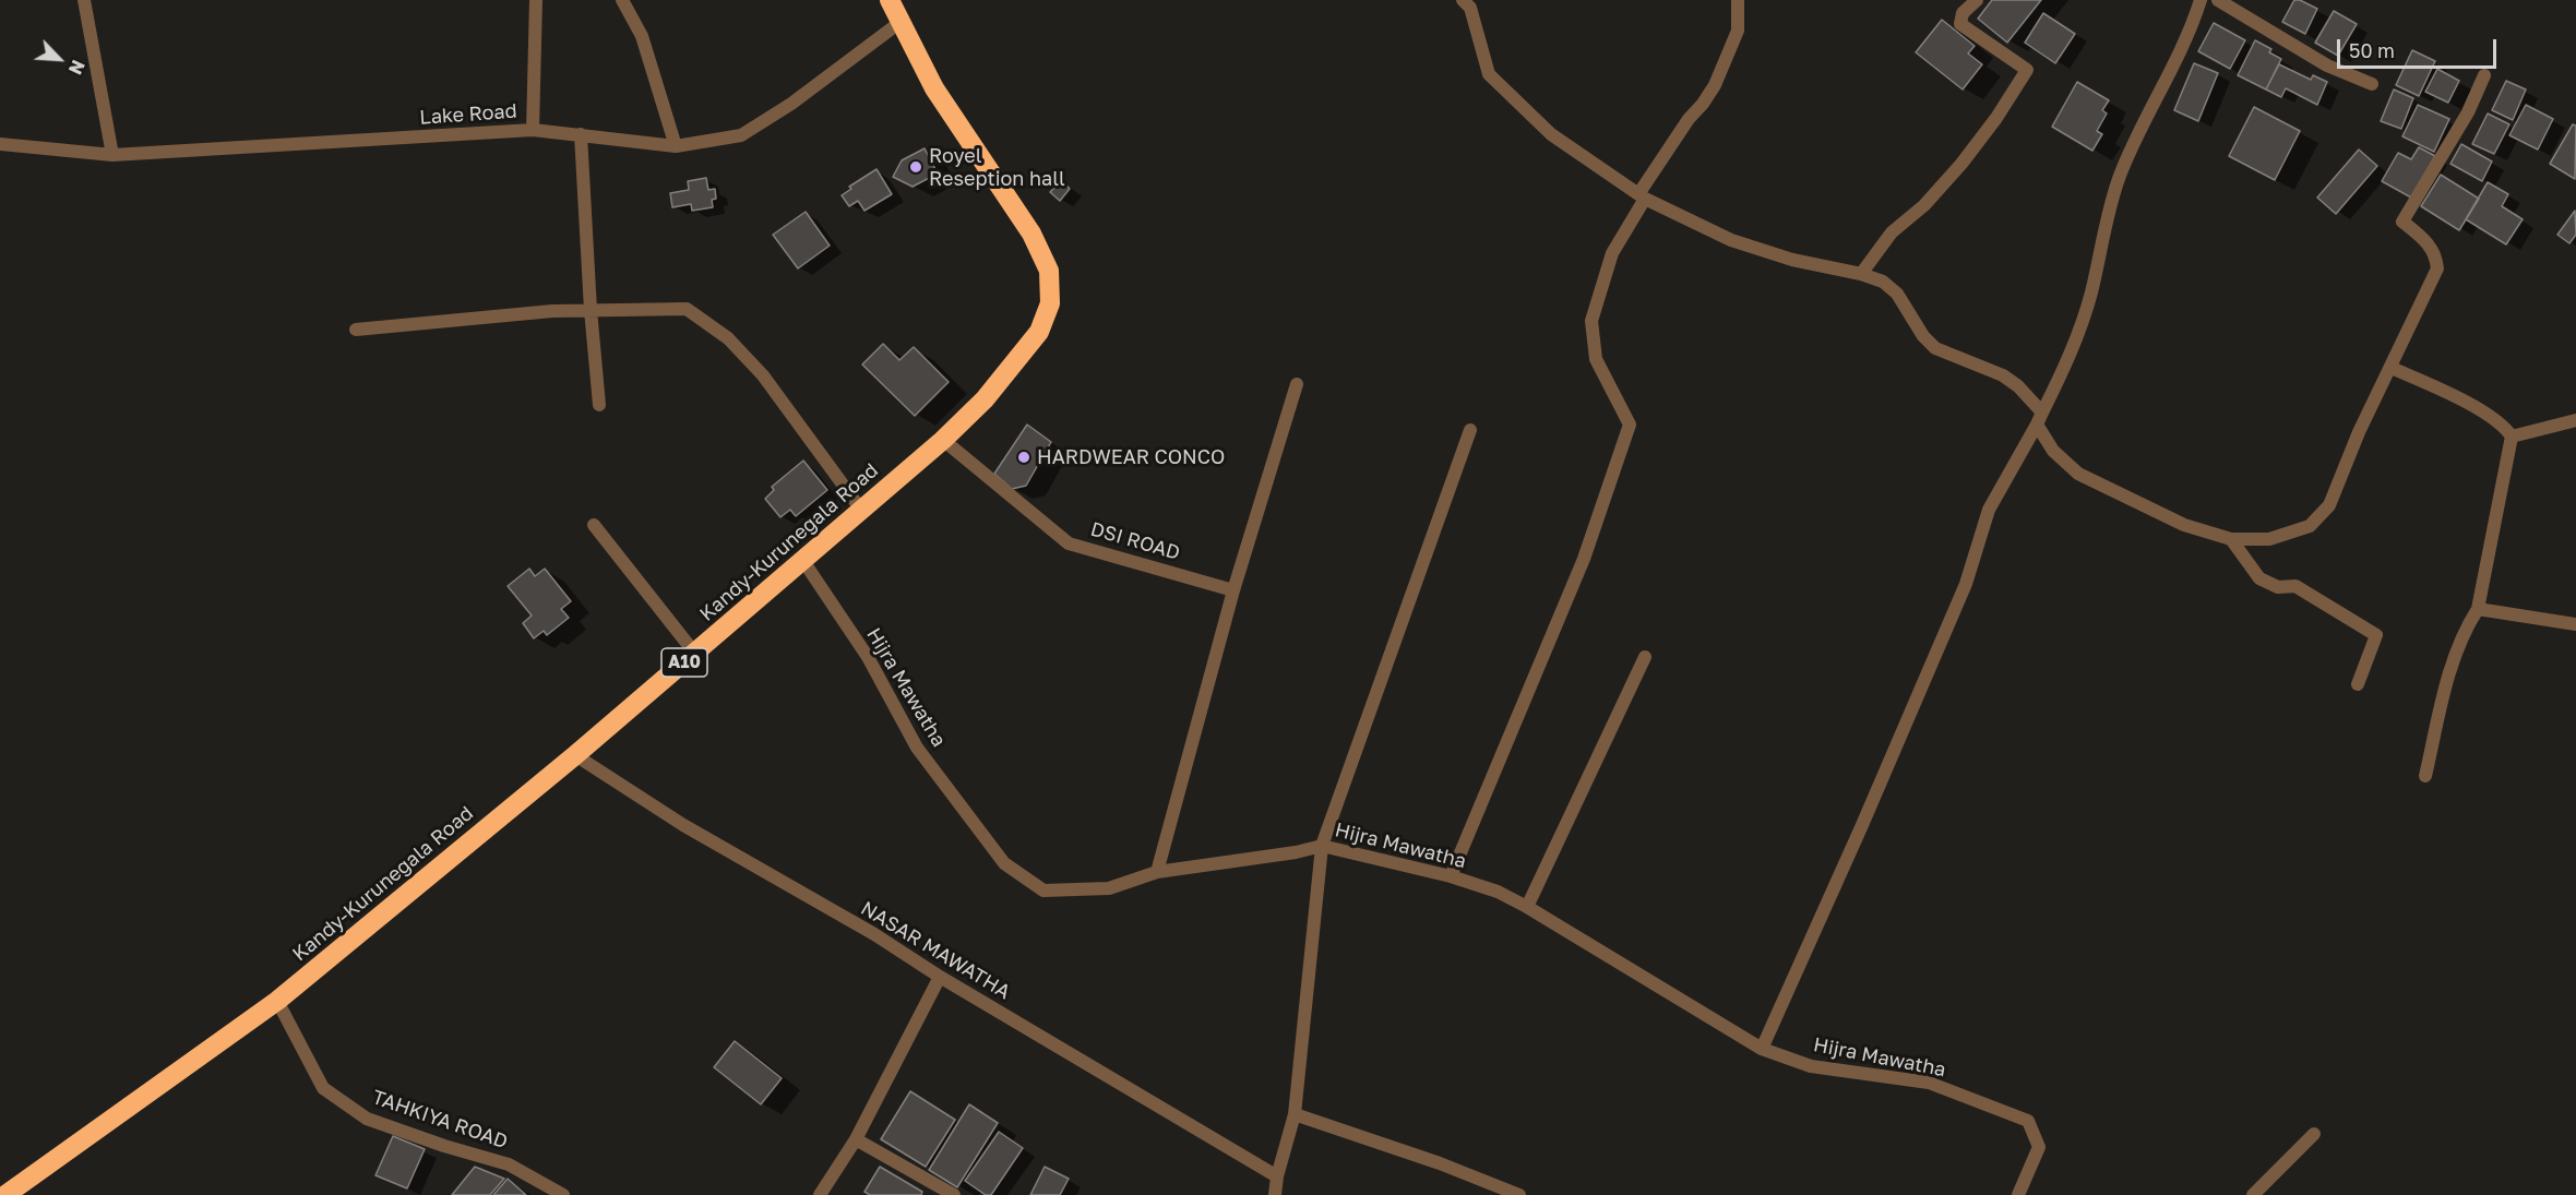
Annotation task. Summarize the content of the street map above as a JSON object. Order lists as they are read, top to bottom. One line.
{"streets":{"highway":["Kandy-Kurunegala Road","A10"],"street":["Lake Road","DSI ROAD","Hijra Mawatha","NASAR MAWATHA","TAHKIYA ROAD"]},"crossings":[["Lake Road","Kandy-Kurunegala Road"],["DSI ROAD","Kandy-Kurunegala Road"],["Kandy-Kurunegala Road","Hijra Mawatha"],["Kandy-Kurunegala Road","NASAR MAWATHA"],["Kandy-Kurunegala Road","TAHKIYA ROAD"]],"places":["Royel Reseption hall","HARDWEAR CONCO"],"scale_bar":"50 m","north":"bottom right"}
